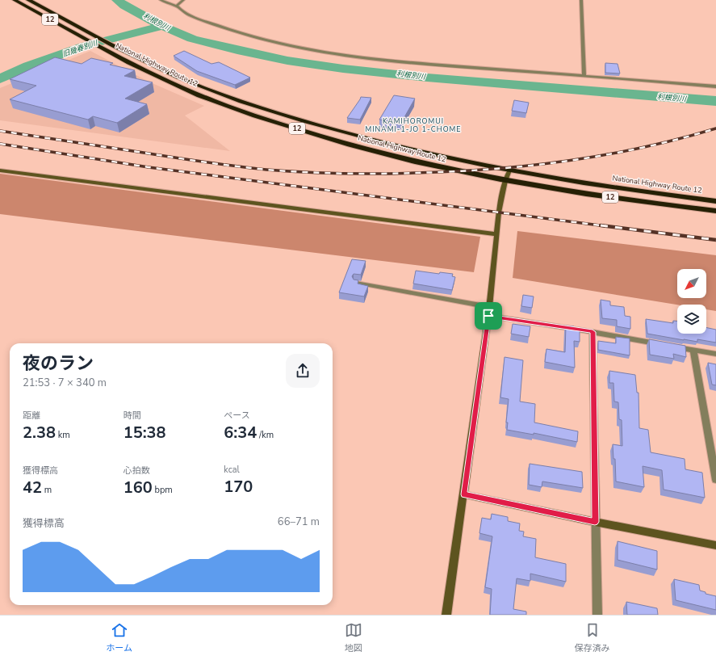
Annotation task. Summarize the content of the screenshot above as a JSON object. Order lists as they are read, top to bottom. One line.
{"streets":{"highway":["12","National Highway Route 12"]},"districts":["KAMIHOROMUI MINAMI-1-JO 1-CHOME"],"water":["利根別川","旧幾春別川"],"north":"bottom left","page":{"heading":["夜のラン","21:53 · 7 × 340 m"],"stats":[["距離","2.38 km"],["時間","15:38"],["ペース","6:34 /km"],["獲得標高","42 m"],["心拍数","160 bpm"],["kcal","170"]],"chart":["獲得標高","66–71 m"],"tabs":["ホーム","地図","保存済み"]}}
